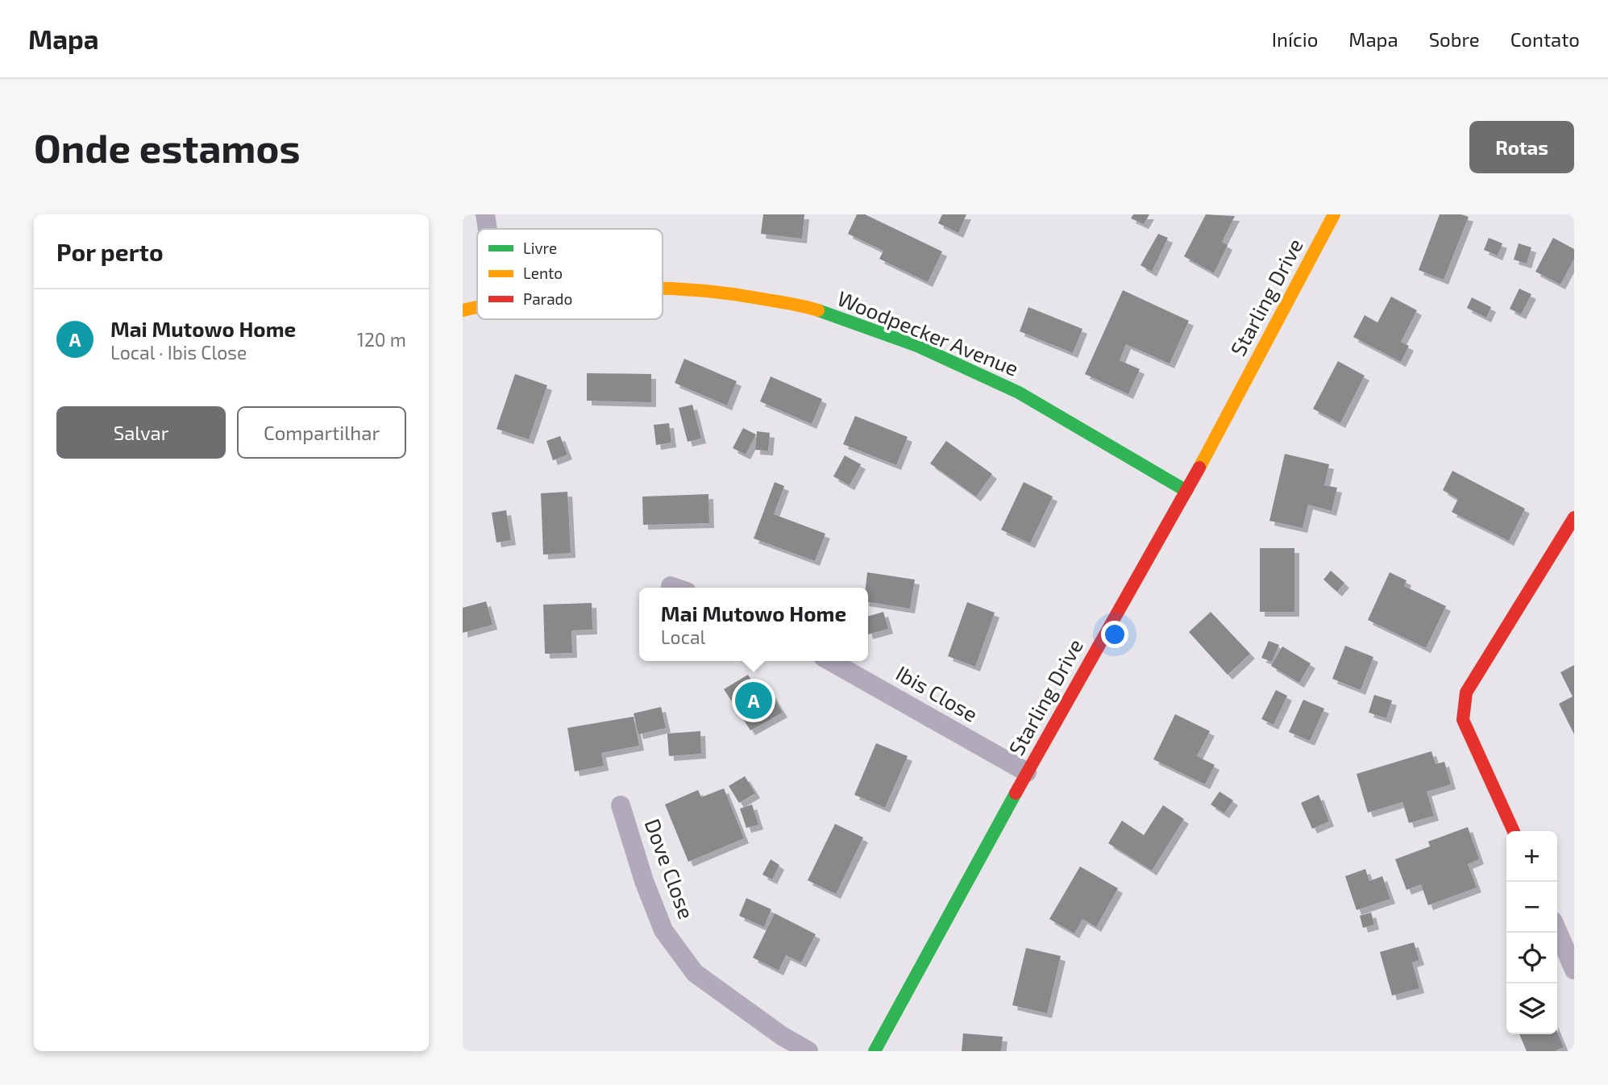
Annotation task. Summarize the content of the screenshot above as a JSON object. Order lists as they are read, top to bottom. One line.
{"streets":{"street":["Starling Drive","Woodpecker Avenue","Ibis Close","Dove Close"]},"crossings":[["Starling Drive","Woodpecker Avenue"],["Starling Drive","Ibis Close"]],"legend":["Livre","Lento","Parado"],"page":{"header":"Mapa","nav":["Início","Mapa","Sobre","Contato"],"buttons":["Rotas",["Salvar","Compartilhar"]],"title":"Onde estamos","heading":"Por perto","list":[{"mark":"A","name":"Mai Mutowo Home","note":"Local · Ibis Close","value":"120 m"}],"popup":["Mai Mutowo Home","Local"],"pins":"A","map_buttons":["+","−"]}}
